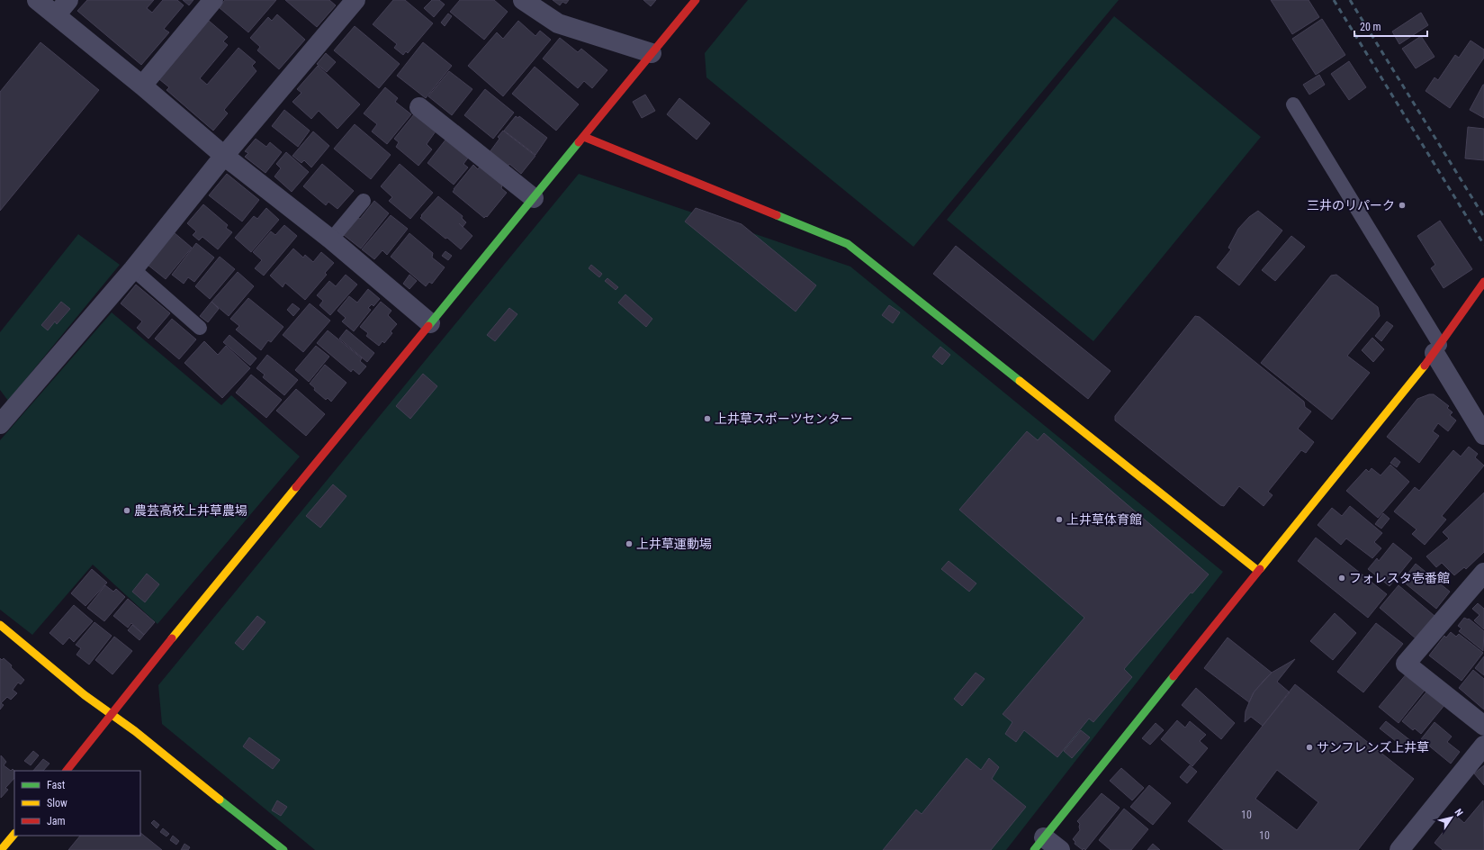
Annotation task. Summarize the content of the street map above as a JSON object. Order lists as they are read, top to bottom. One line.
{"places":["三井のリパーク","上井草スポーツセンター","農芸高校上井草農場","上井草体育館","上井草運動場","フォレスタ壱番館","サンフレンズ上井草"],"house_numbers":["10","10"],"legend":["Fast","Slow","Jam"],"scale_bar":"20 m","north":"top right"}
